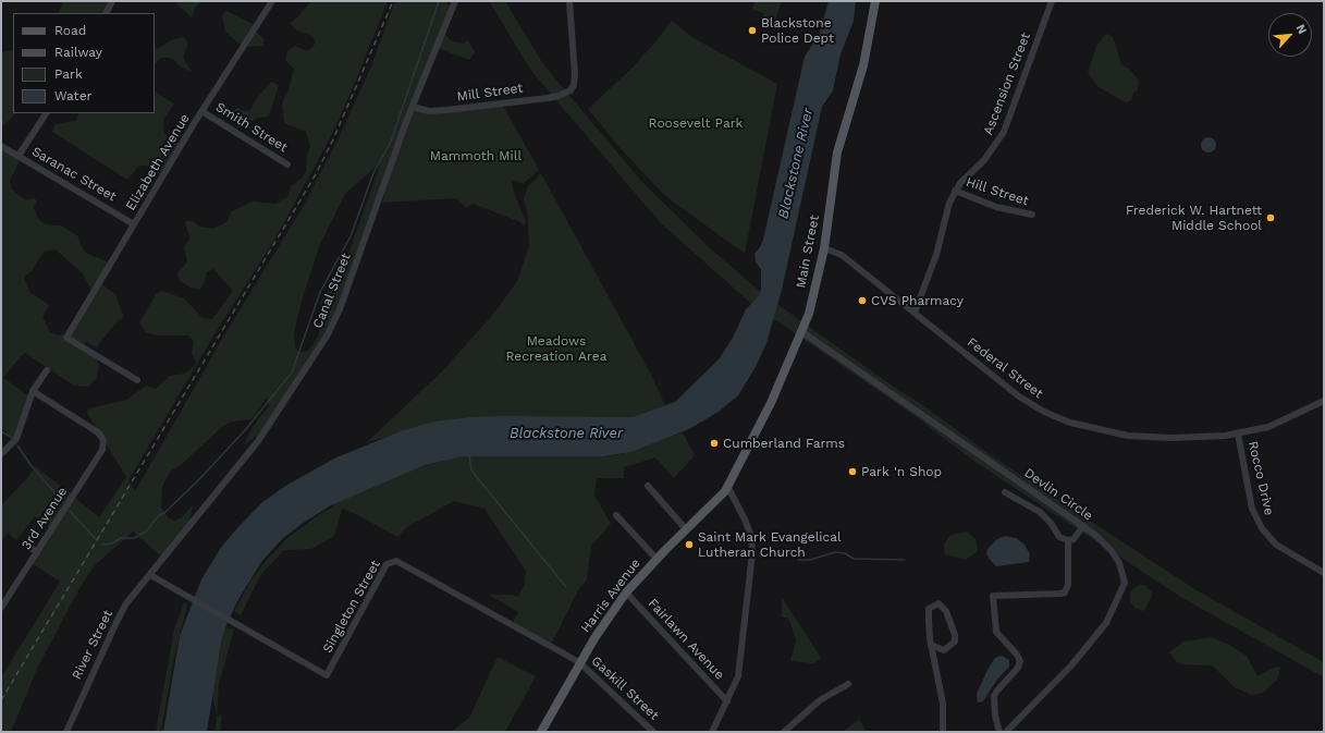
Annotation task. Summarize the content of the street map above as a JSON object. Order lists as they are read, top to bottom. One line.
{"streets":{"main road":["Main Street","Harris Avenue"],"street":["Ascension Street","Mill Street","Smith Street","Elizabeth Avenue","Saranac Street","Hill Street","Canal Street","Federal Street","Rocco Drive","Devlin Circle","3rd Avenue","Singleton Street","Fairlawn Avenue","River Street","Gaskill Street"]},"crossings":[["Ascension Street","Hill Street"],["Ascension Street","Federal Street"],["Mill Street","Canal Street"],["Smith Street","Elizabeth Avenue"],["Elizabeth Avenue","Saranac Street"],["Main Street","Federal Street"],["Main Street","Devlin Circle"],["Main Street","Harris Avenue"],["Canal Street","Singleton Street"],["Canal Street","River Street"],["Federal Street","Rocco Drive"],["Harris Avenue","Singleton Street"],["Harris Avenue","Fairlawn Avenue"],["Harris Avenue","Gaskill Street"],["Singleton Street","River Street"],["Singleton Street","Gaskill Street"]],"water":["Blackstone River"],"parks":["Roosevelt Park","Mammoth Mill","Meadows Recreation Area"],"places":["Blackstone Police Dept","Frederick W. Hartnett Middle School","CVS Pharmacy","Cumberland Farms","Park 'n Shop","Saint Mark Evangelical Lutheran Church"],"legend":["Road","Railway","Park","Water"],"north":"top right"}
